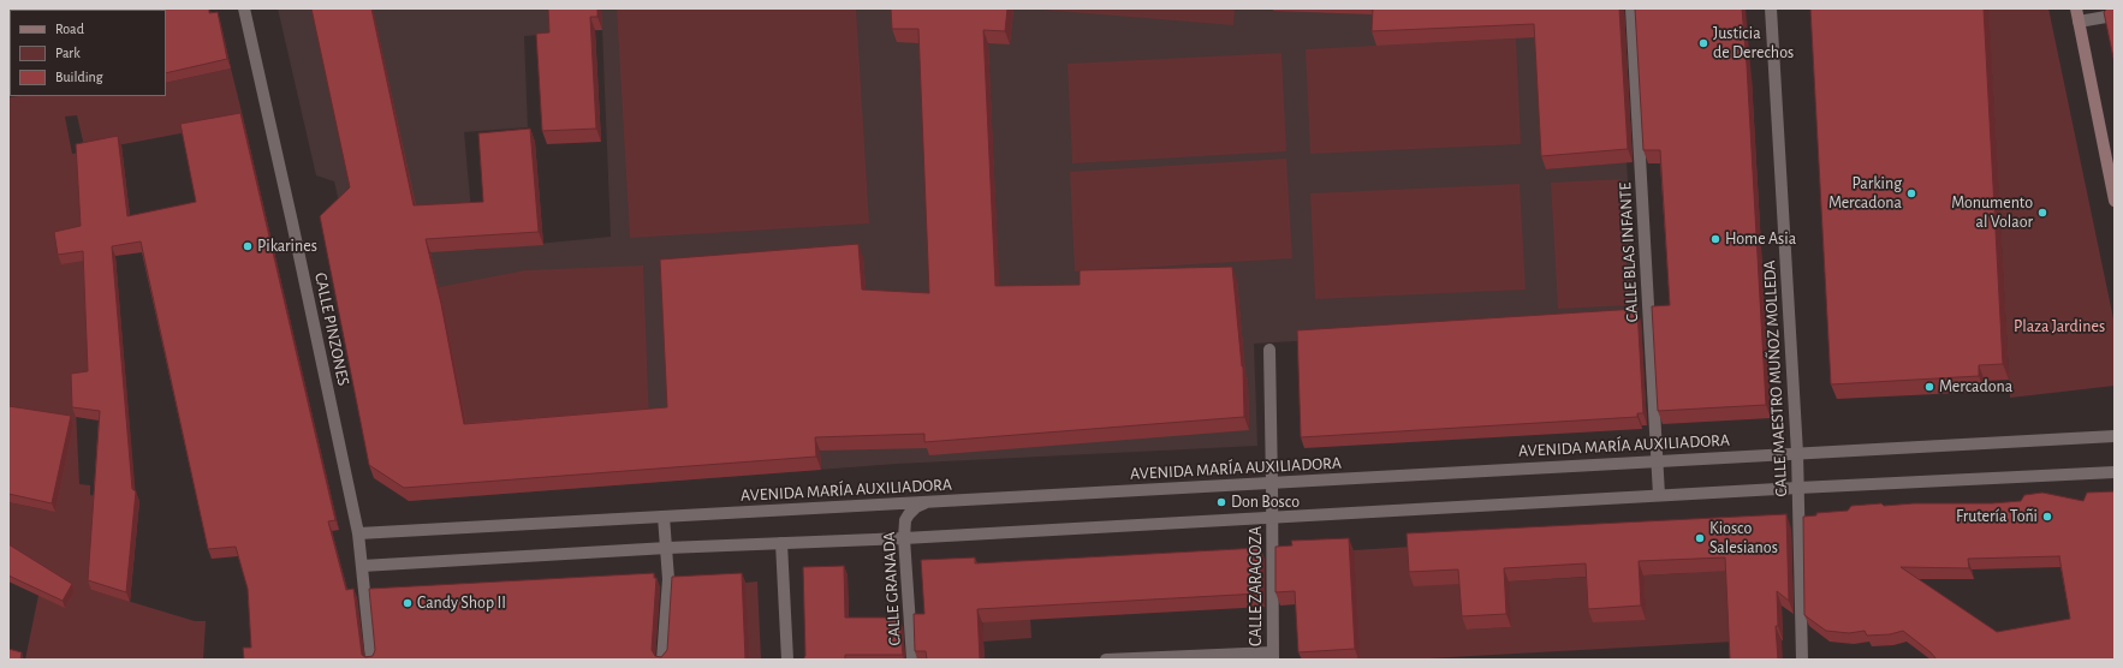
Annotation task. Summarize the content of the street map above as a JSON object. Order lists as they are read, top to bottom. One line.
{"streets":{"street":["CALLE BLAS INFANTE","CALLE PINZONES","CALLE MAESTRO MUÑOZ MOLLEDA","AVENIDA MARÍA AUXILIADORA","CALLE ZARAGOZA","CALLE GRANADA"]},"crossings":[["CALLE BLAS INFANTE","AVENIDA MARÍA AUXILIADORA"],["CALLE PINZONES","AVENIDA MARÍA AUXILIADORA"],["CALLE MAESTRO MUÑOZ MOLLEDA","AVENIDA MARÍA AUXILIADORA"],["AVENIDA MARÍA AUXILIADORA","CALLE ZARAGOZA"],["AVENIDA MARÍA AUXILIADORA","CALLE GRANADA"]],"parks":["Plaza Jardines"],"places":["Justicia de Derechos","Parking Mercadona","Monumento al Volaor","Home Asia","Pikarines","Mercadona","Don Bosco","Frutería Toñi","Kiosco Salesianos","Candy Shop II"],"legend":["Road","Park","Building"]}
